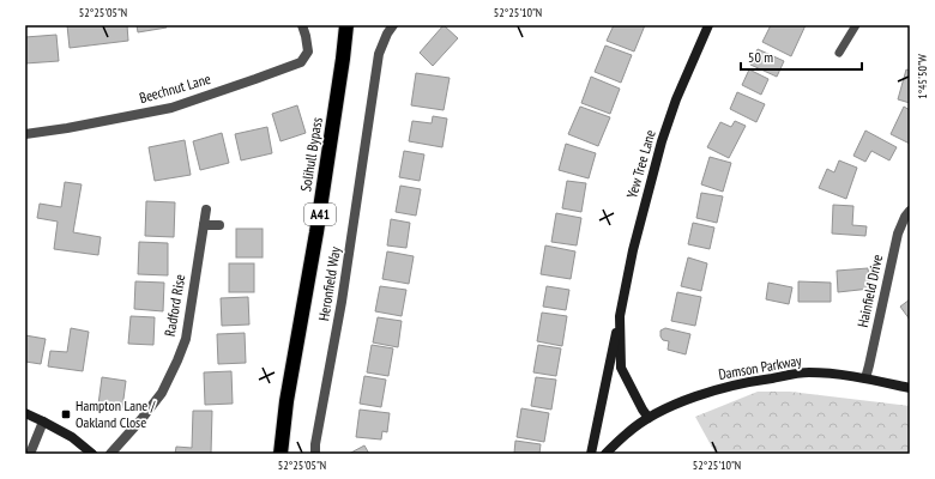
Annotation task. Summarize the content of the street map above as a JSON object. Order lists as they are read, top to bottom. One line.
{"streets":{"highway":["Solihull Bypass","A41"],"street":["Beechnut Lane","Yew Tree Lane","Heronfield Way","Hainfield Drive","Radford Rise","Damson Parkway"]},"crossings":[["Yew Tree Lane","Damson Parkway"],["Hainfield Drive","Damson Parkway"]],"places":{"transit":["Hampton Lane / Oakland Close"]},"scale_bar":"50 m","coordinates":["52°25'05\"N","52°25'10\"N","1°45'50\"W"]}
